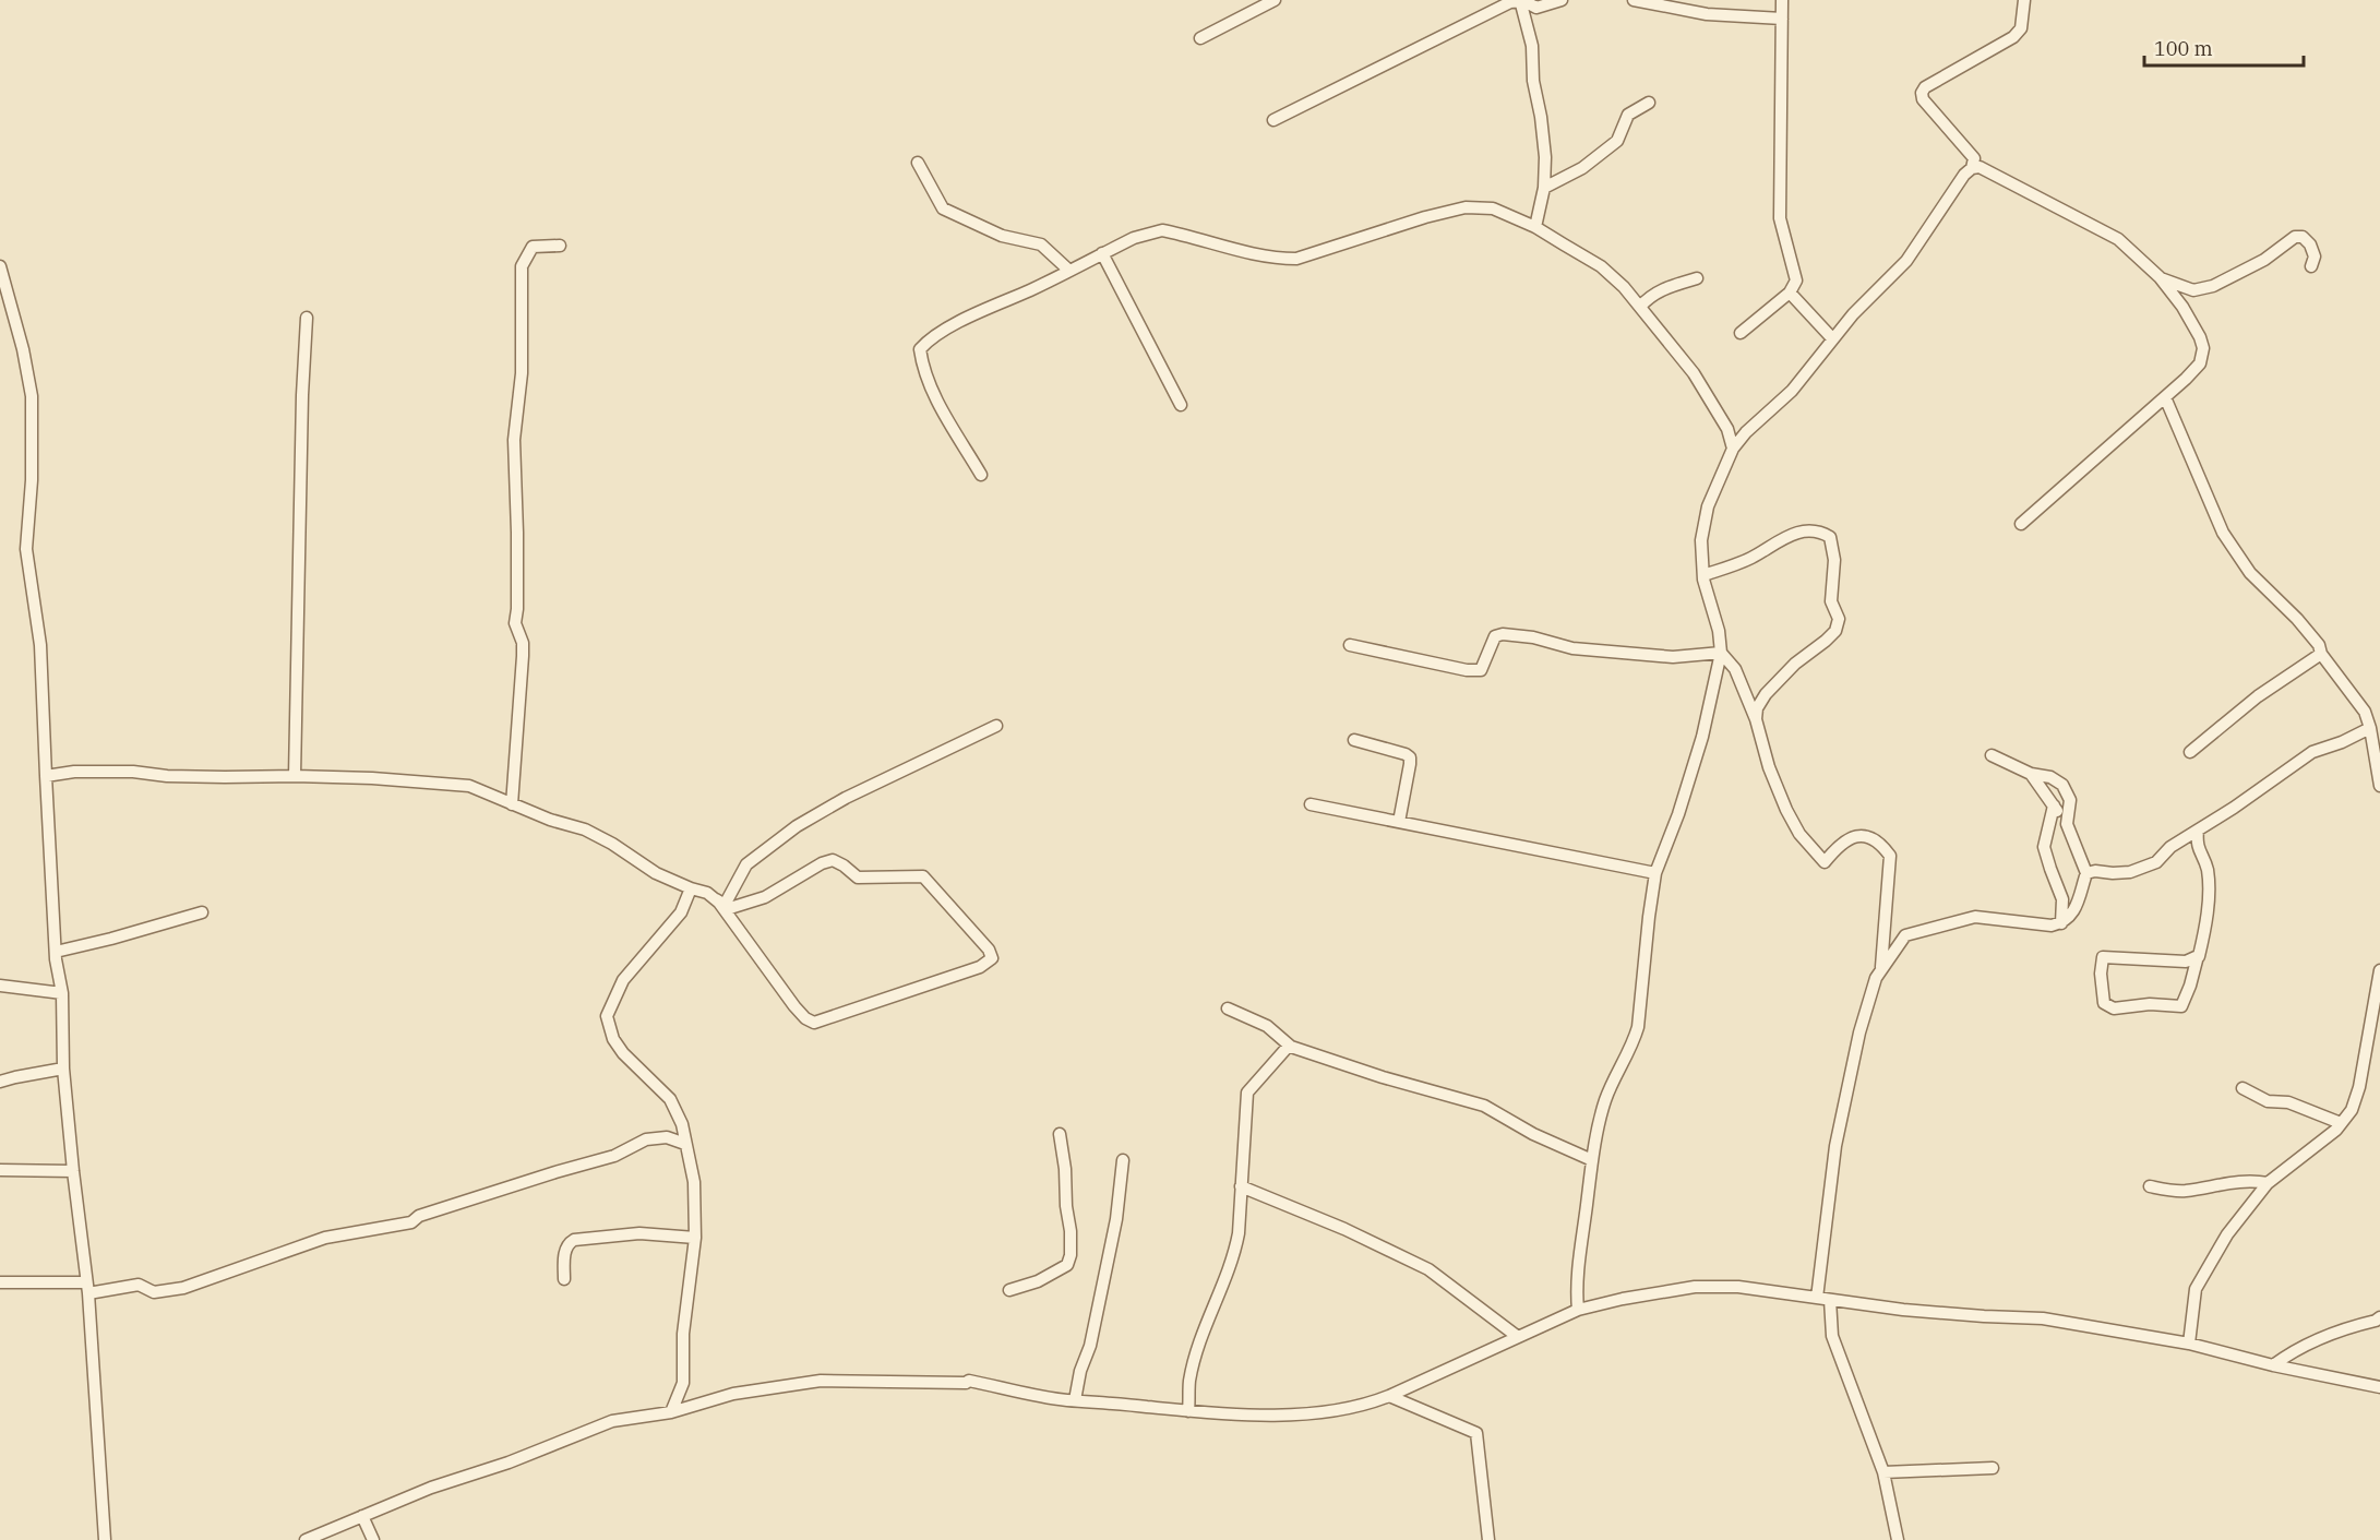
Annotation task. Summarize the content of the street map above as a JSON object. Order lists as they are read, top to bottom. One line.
{"scale_bar":"100 m"}
